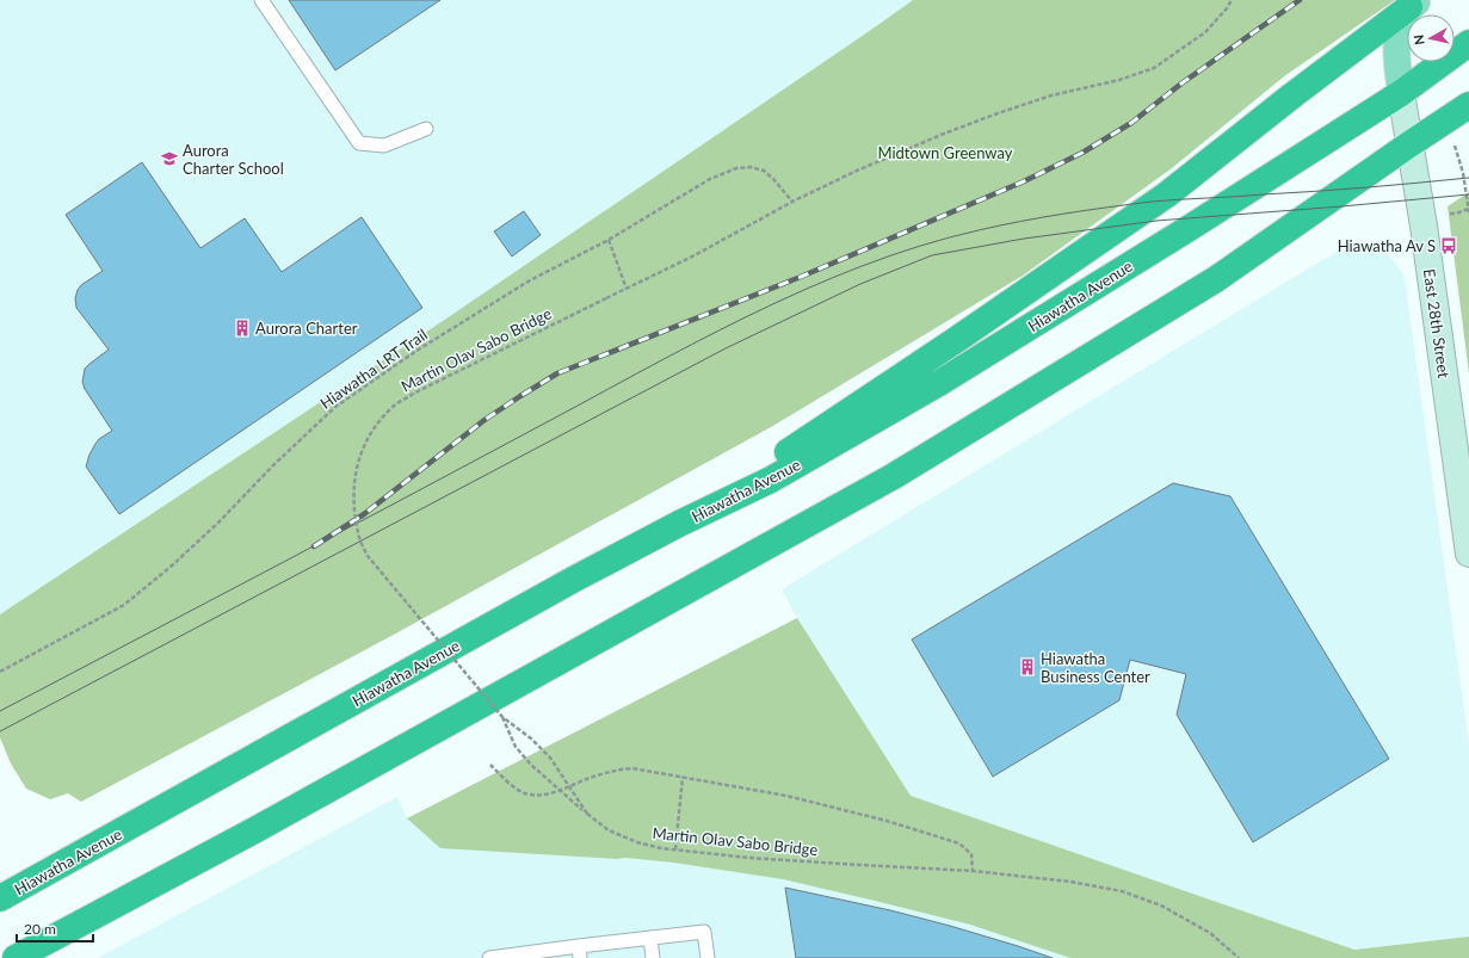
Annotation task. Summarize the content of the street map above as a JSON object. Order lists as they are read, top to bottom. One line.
{"streets":{"highway":["Hiawatha Avenue"],"street":["East 28th Street"],"path":["Martin Olav Sabo Bridge","Hiawatha LRT Trail"]},"crossings":[["Hiawatha Avenue","East 28th Street"]],"parks":["Midtown Greenway"],"places":{"school or university":["Aurora Charter School"],"bus stop":["Hiawatha Av S"],"building":["Aurora Charter","Hiawatha Business Center"]},"scale_bar":"20 m","north":"left"}
